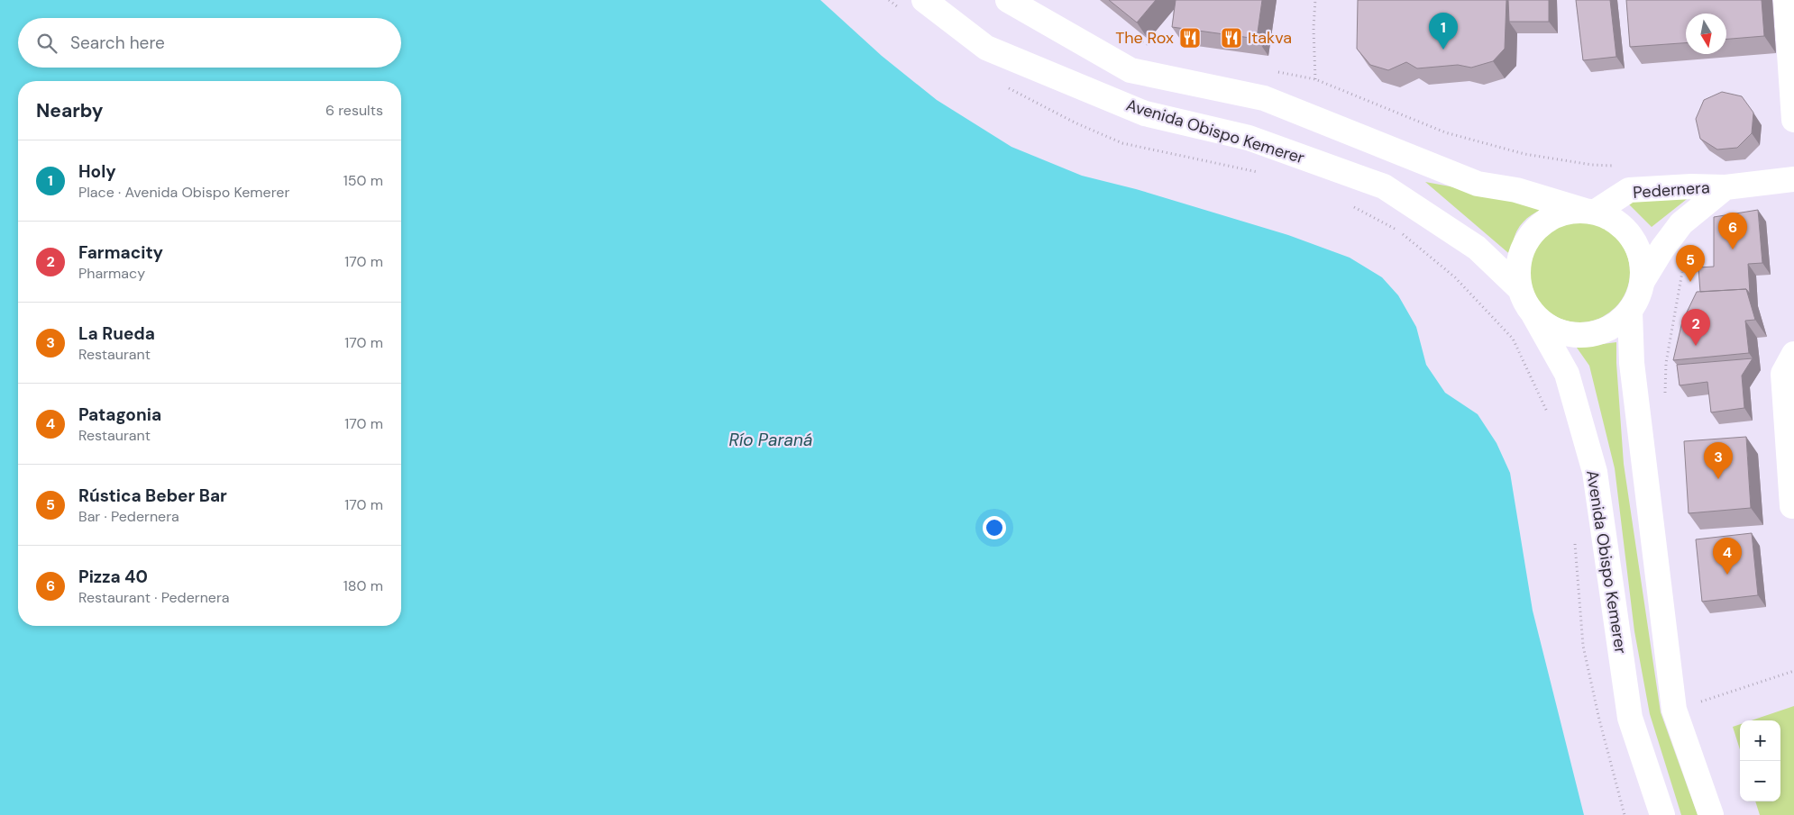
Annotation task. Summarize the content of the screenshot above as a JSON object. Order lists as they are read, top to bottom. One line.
{"streets":{"main road":["Avenida Obispo Kemerer","Pedernera"]},"crossings":[["Avenida Obispo Kemerer","Pedernera"]],"water":["Río Paraná"],"places":{"restaurant":["The Rox","Itakva"]},"north":"bottom","page":{"pins":["1","6","5","2","3","4"],"search":"Search here","heading":["Nearby","6 results"],"list":[{"mark":"1","name":"Holy","note":"Place · Avenida Obispo Kemerer","value":"150 m"},{"mark":"2","name":"Farmacity","note":"Pharmacy","value":"170 m"},{"mark":"3","name":"La Rueda","note":"Restaurant","value":"170 m"},{"mark":"4","name":"Patagonia","note":"Restaurant","value":"170 m"},{"mark":"5","name":"Rústica Beber Bar","note":"Bar · Pedernera","value":"170 m"},{"mark":"6","name":"Pizza 40","note":"Restaurant · Pedernera","value":"180 m"}],"map_buttons":["+","−"]}}
